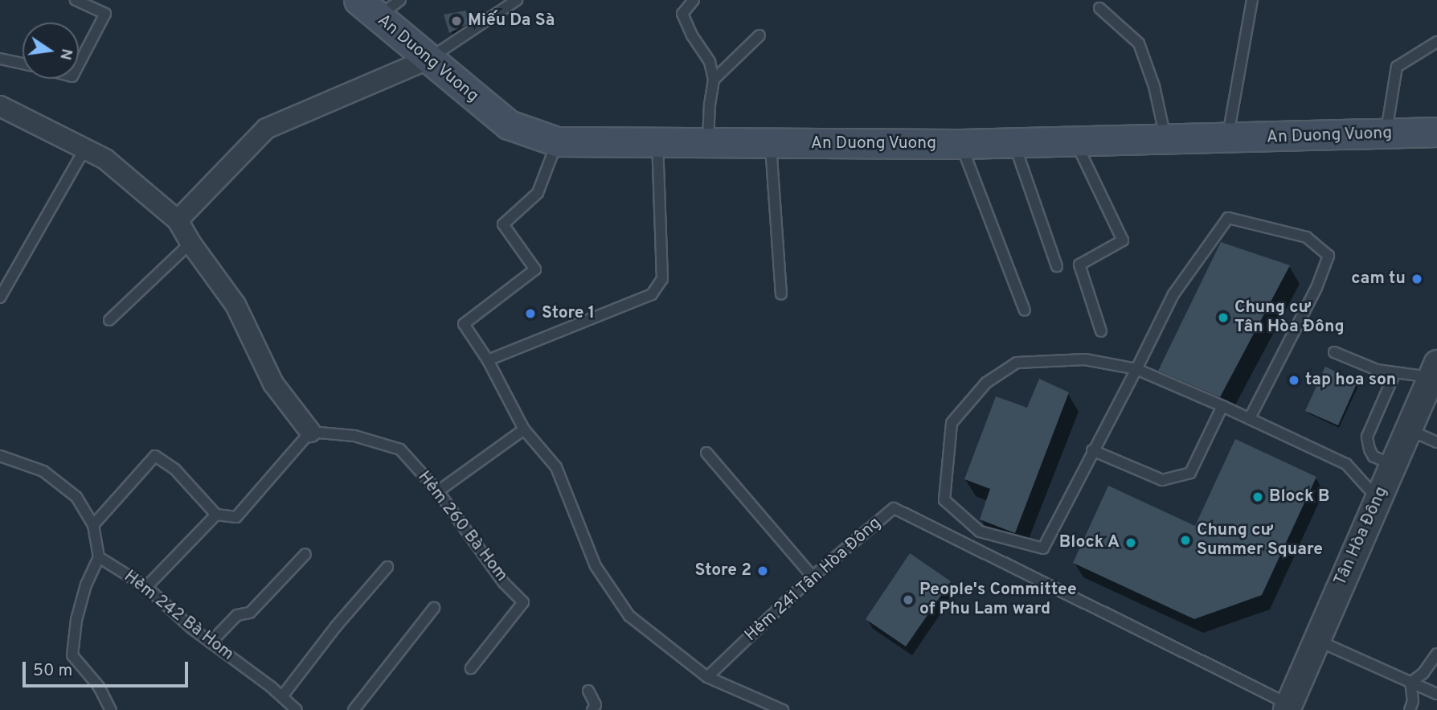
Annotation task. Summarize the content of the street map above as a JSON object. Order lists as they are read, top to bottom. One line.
{"streets":{"main road":["An Duong Vuong"],"street":["Tân Hòa Đông"],"lane":["Hẻm 260 Bà Hom","Hẻm 241 Tân Hòa Đông","Hẻm 242 Bà Hom"]},"crossings":[["Tân Hòa Đông","Hẻm 241 Tân Hòa Đông"]],"places":["Miếu Da Sà","cam tu","Store 1","Chung cư Tân Hòa Đông","tap hoa son","Block B","Chung cư Summer Square","Block A","Store 2","People's Committee of Phu Lam ward"],"scale_bar":"50 m","north":"right"}
